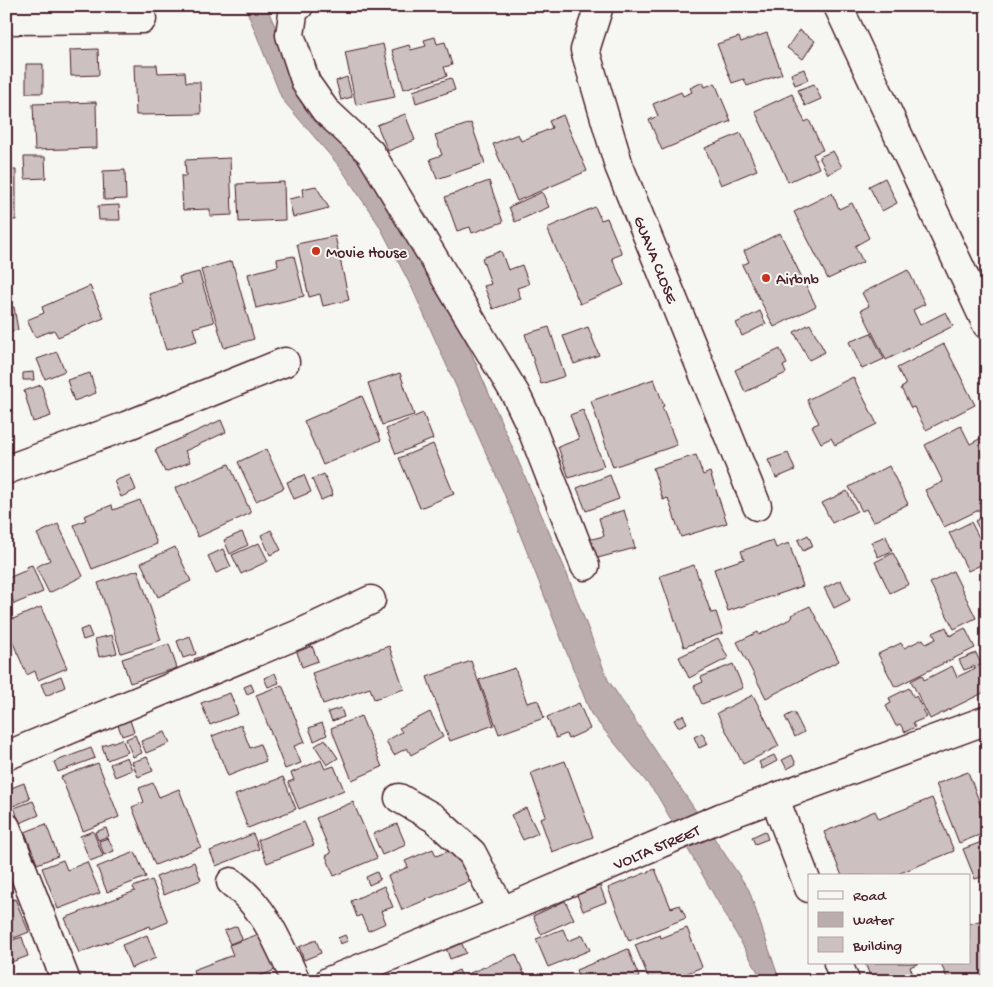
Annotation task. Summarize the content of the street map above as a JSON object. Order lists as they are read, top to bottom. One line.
{"streets":{"street":["GUAVA CLOSE","VOLTA STREET"]},"places":["Movie House","Airbnb"],"legend":["Road","Water","Building"]}
